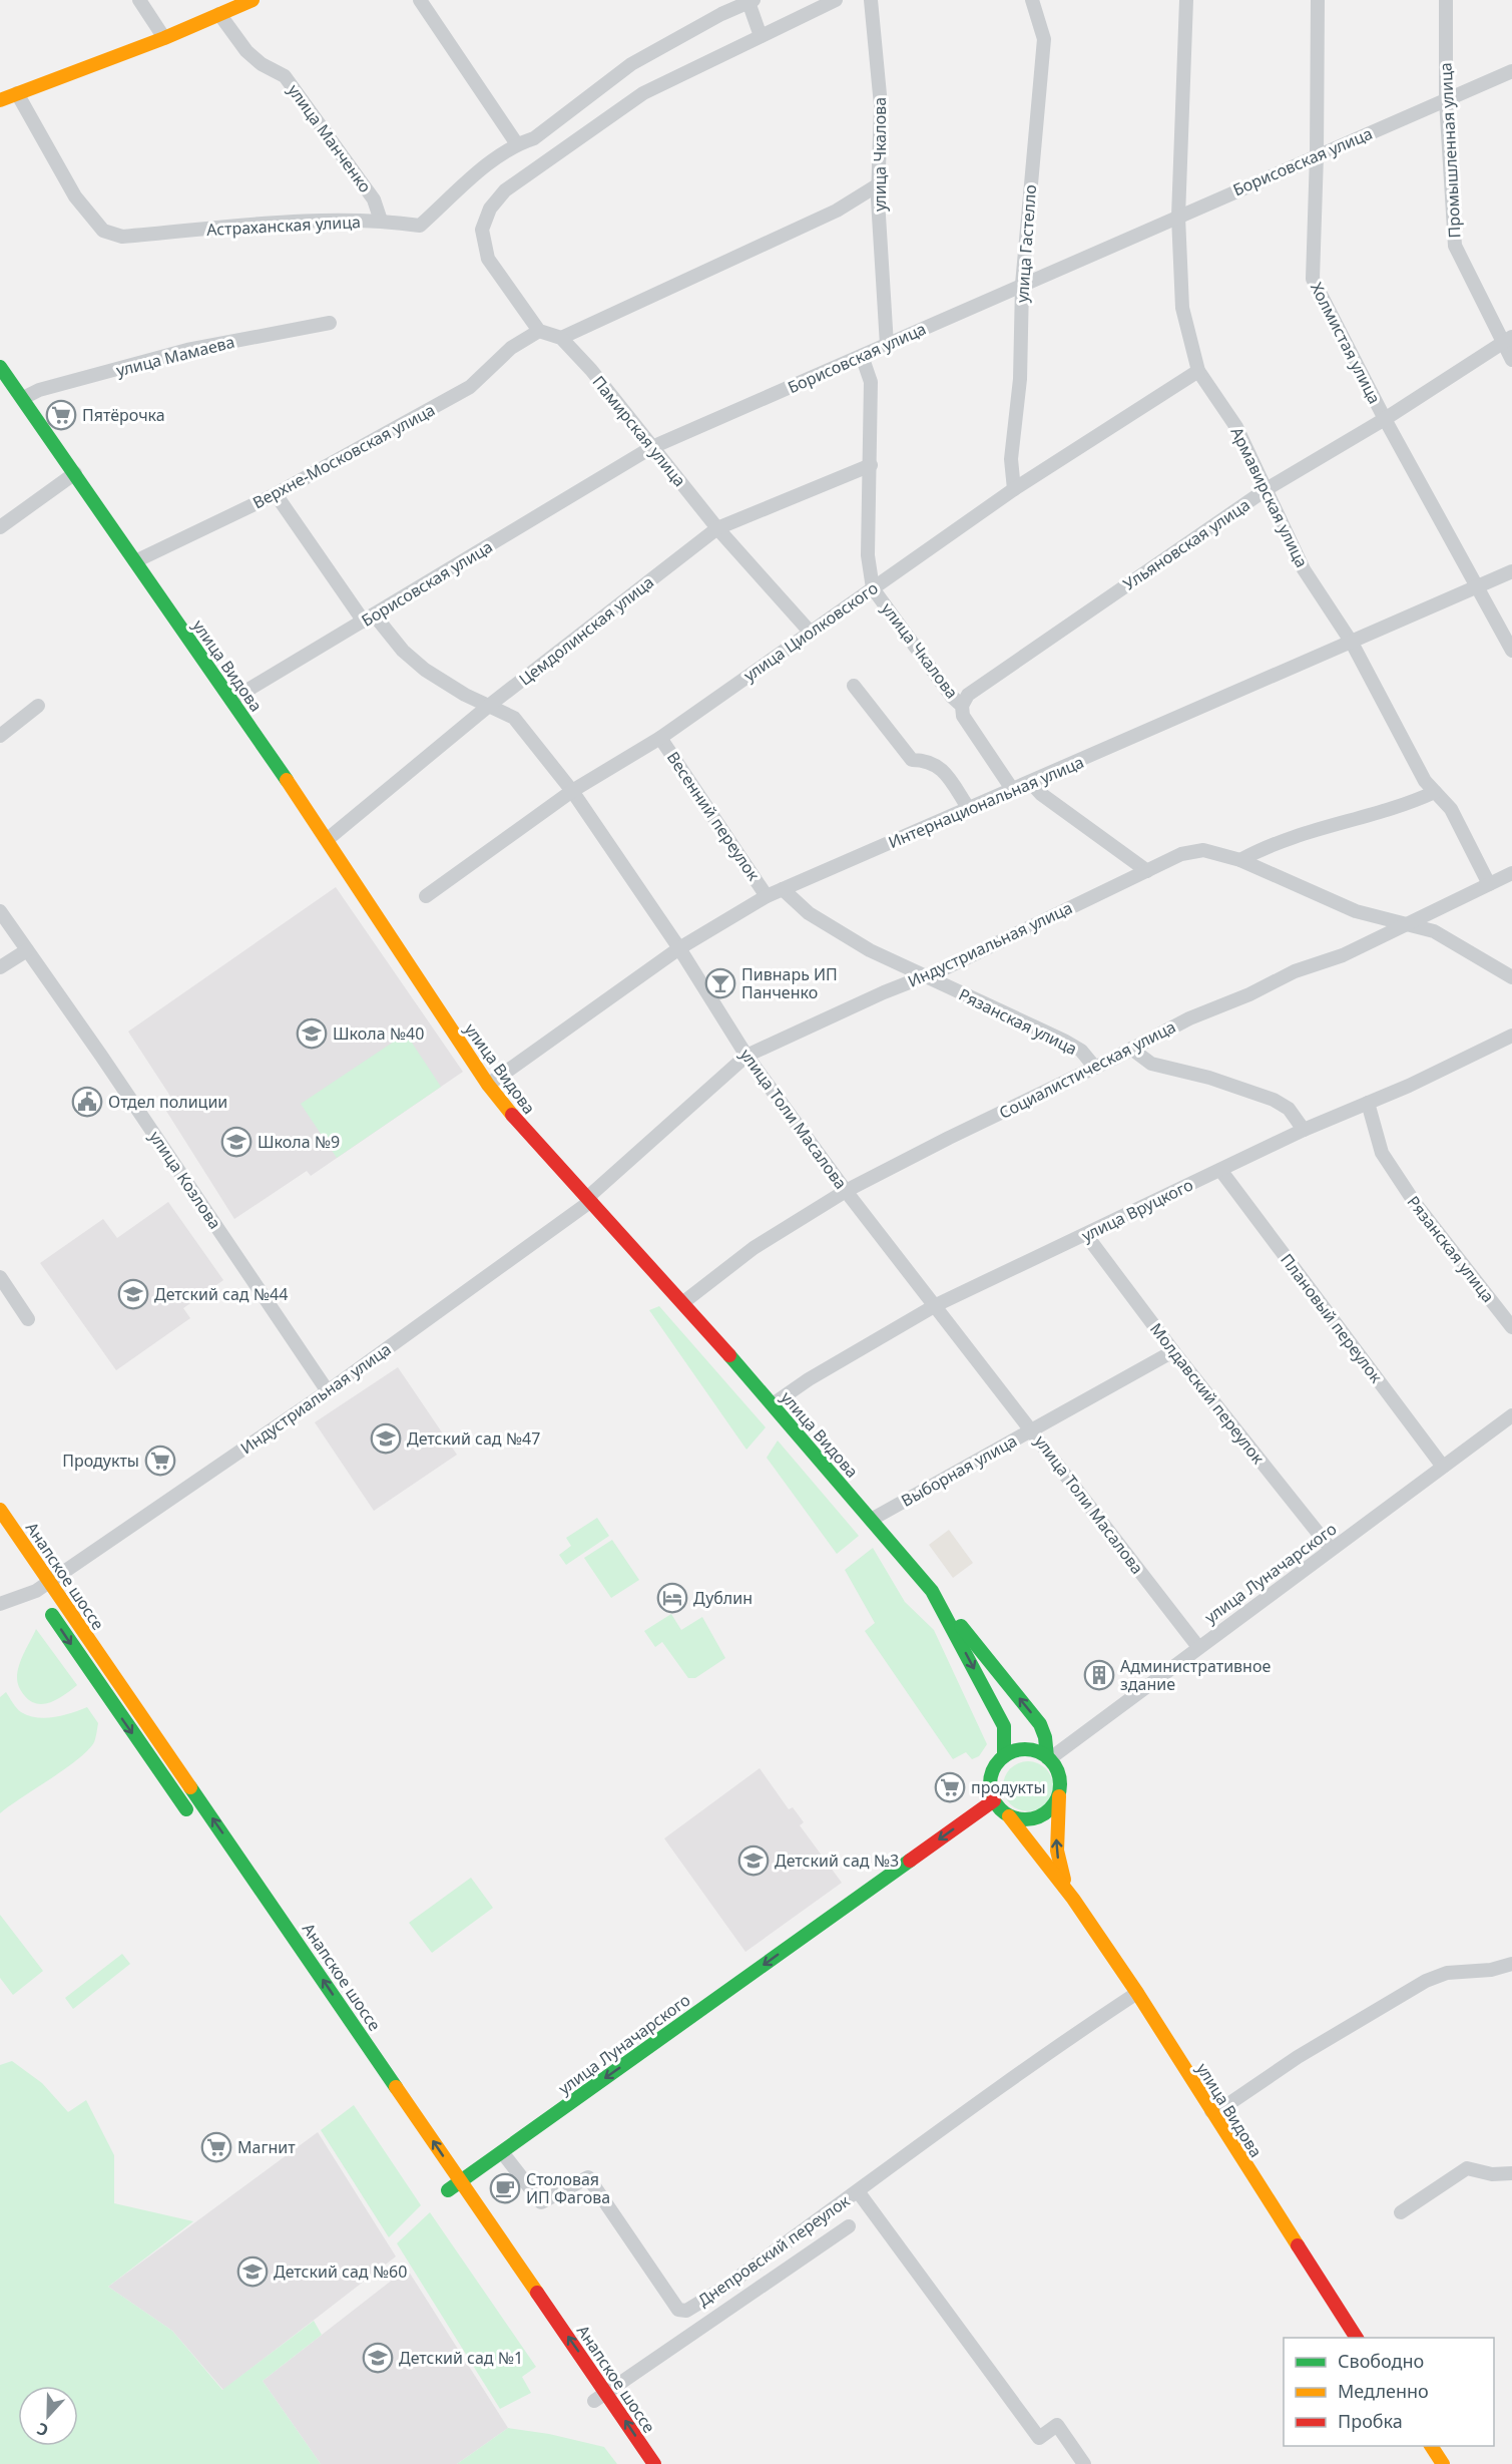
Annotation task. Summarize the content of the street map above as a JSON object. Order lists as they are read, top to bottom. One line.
{"streets":{"main road":["улица Видова","улица Луначарского","Анапское шоссе"],"street":["улица Манченко","Промышленная улица","улица Чкалова","Борисовская улица","Астраханская улица","улица Гастелло","Холмистая улица","улица Мамаева","Памирская улица","Верхне-Московская улица","Армавирская улица","Ульяновская улица","Цемдолинская улица","улица Циолковского","Интернациональная улица","Весенний переулок","Индустриальная улица","Рязанская улица","Социалистическая улица","улица Толи Масалова","улица Козлова","улица Вруцкого","Плановый переулок","Молдавский переулок","Выборная улица","Днепровский переулок"]},"crossings":[["улица Манченко","Астраханская улица"],["Промышленная улица","Борисовская улица"],["Промышленная улица","Ульяновская улица"],["улица Чкалова","Борисовская улица"],["улица Чкалова","Ульяновская улица"],["улица Чкалова","Цемдолинская улица"],["улица Чкалова","улица Циолковского"],["улица Чкалова","Интернациональная улица"],["Борисовская улица","улица Гастелло"],["Борисовская улица","Холмистая улица"],["Борисовская улица","Памирская улица"],["Борисовская улица","Армавирская улица"],["Борисовская улица","улица Видова"],["Борисовская улица","улица Толи Масалова"],["улица Гастелло","улица Циолковского"],["Холмистая улица","Ульяновская улица"],["Холмистая улица","Интернациональная улица"],["улица Мамаева","улица Видова"],["Памирская улица","Верхне-Московская улица"],["Памирская улица","Цемдолинская улица"],["Памирская улица","улица Циолковского"],["Верхне-Московская улица","улица Видова"],["Верхне-Московская улица","улица Толи Масалова"],["Армавирская улица","Ульяновская улица"],["Армавирская улица","улица Циолковского"],["Армавирская улица","Интернациональная улица"],["Армавирская улица","Социалистическая улица"],["Цемдолинская улица","улица Видова"],["Цемдолинская улица","улица Толи Масалова"],["улица Циолковского","Весенний переулок"],["улица Циолковского","улица Толи Масалова"],["улица Видова","Интернациональная улица"],["улица Видова","Индустриальная улица"],["улица Видова","Социалистическая улица"],["улица Видова","улица Вруцкого"],["улица Видова","Выборная улица"],["улица Видова","улица Луначарского"],["улица Видова","Днепровский переулок"],["Интернациональная улица","Весенний переулок"],["Интернациональная улица","Рязанская улица"],["Интернациональная улица","улица Толи Масалова"],["Индустриальная улица","Рязанская улица"],["Индустриальная улица","улица Толи Масалова"],["Индустриальная улица","улица Козлова"],["Индустриальная улица","Анапское шоссе"],["Рязанская улица","Социалистическая улица"],["Рязанская улица","улица Вруцкого"],["Социалистическая улица","улица Толи Масалова"],["улица Толи Масалова","улица Вруцкого"],["улица Толи Масалова","Выборная улица"],["улица Толи Масалова","улица Луначарского"],["улица Вруцкого","Плановый переулок"],["улица Вруцкого","Молдавский переулок"],["Плановый переулок","улица Луначарского"],["Молдавский переулок","Выборная улица"],["Молдавский переулок","улица Луначарского"],["улица Луначарского","Анапское шоссе"],["улица Луначарского","Днепровский переулок"],["Анапское шоссе","Днепровский переулок"]],"one_way":["улица Луначарского"],"places":{"supermarket":["Пятёрочка","Продукты","продукты","Магнит"],"bar":["Пивнарь ИП Панченко"],"school or university":["Школа №40","Школа №9","Детский сад №44","Детский сад №47","Детский сад №3","Детский сад №60","Детский сад №1"],"public building":["Отдел полиции"],"hotel":["Дублин"],"building":["Административное здание"],"cafe":["Столовая ИП Фагова"]},"legend":["Свободно","Медленно","Пробка"],"north":"bottom"}
